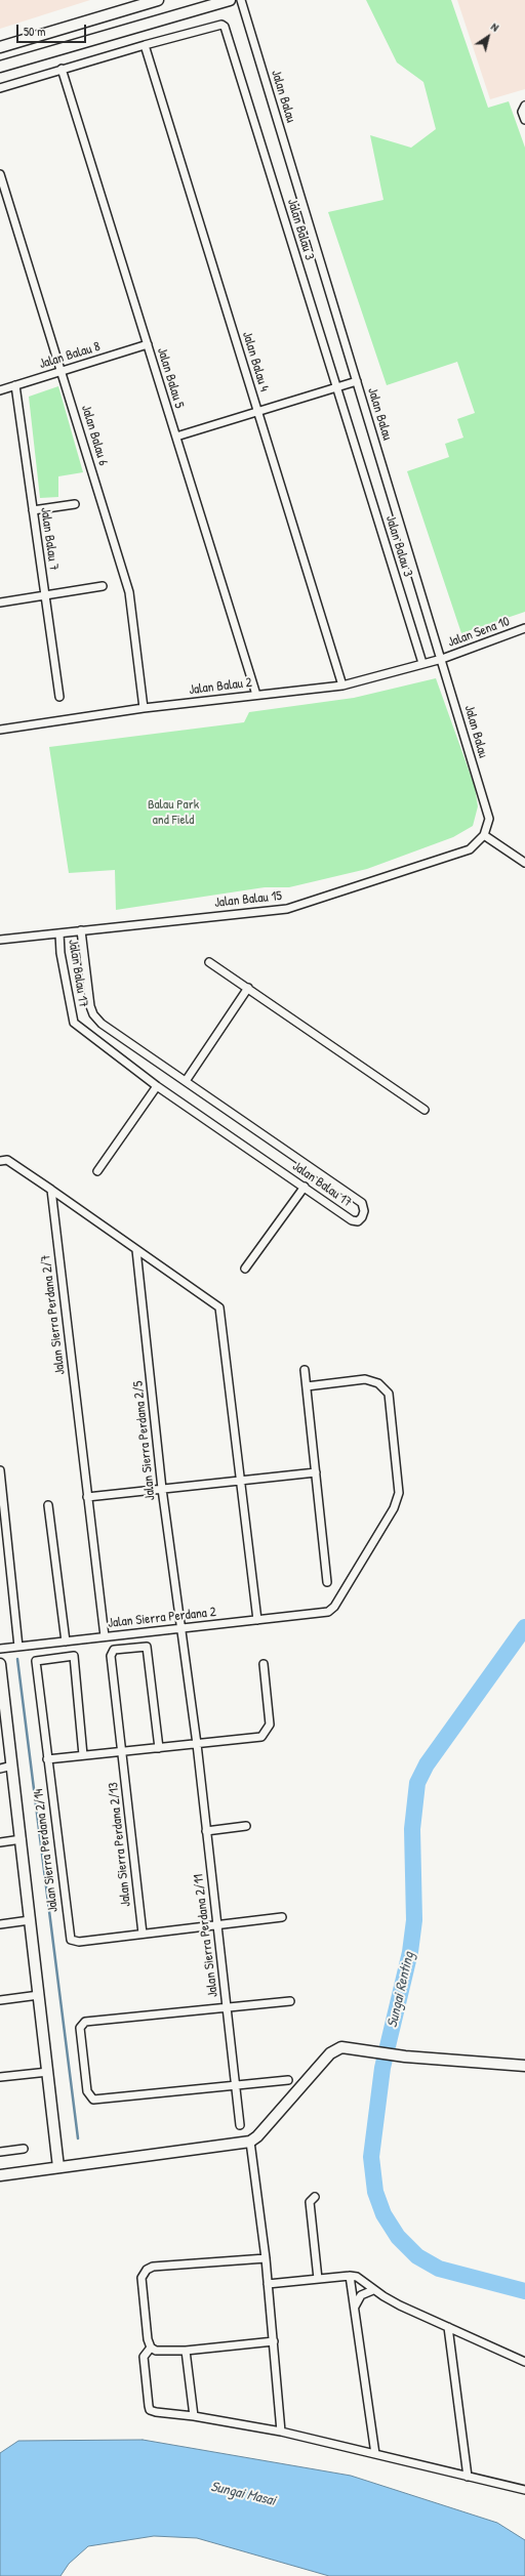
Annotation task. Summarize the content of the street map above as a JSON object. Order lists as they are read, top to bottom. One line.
{"streets":{"street":["Jalan Balau","Jalan Balau 3","Jalan Balau 8","Jalan Balau 4","Jalan Balau 5","Jalan Balau 6","Jalan Balau 7","Jalan Sena 10","Jalan Balau 2","Jalan Balau 15","Jalan Balau 17","Jalan Sierra Perdana 2/7","Jalan Sierra Perdana 2/5","Jalan Sierra Perdana 2","Jalan Sierra Perdana 2/13","Jalan Sierra Perdana 2/14","Jalan Sierra Perdana 2/11"]},"crossings":[["Jalan Balau","Jalan Sena 10"],["Jalan Balau","Jalan Balau 2"],["Jalan Balau","Jalan Balau 15"],["Jalan Balau 3","Jalan Balau 4"],["Jalan Balau 3","Jalan Balau 5"],["Jalan Balau 3","Jalan Balau 2"],["Jalan Balau 8","Jalan Balau 5"],["Jalan Balau 8","Jalan Balau 6"],["Jalan Balau 8","Jalan Balau 7"],["Jalan Balau 4","Jalan Balau 2"],["Jalan Balau 5","Jalan Balau 2"],["Jalan Balau 6","Jalan Balau 2"],["Jalan Sena 10","Jalan Balau 2"],["Jalan Balau 15","Jalan Balau 17"],["Jalan Sierra Perdana 2/7","Jalan Sierra Perdana 2"],["Jalan Sierra Perdana 2/5","Jalan Sierra Perdana 2"],["Jalan Sierra Perdana 2/5","Jalan Sierra Perdana 2/11"],["Jalan Sierra Perdana 2/13","Jalan Sierra Perdana 2/14"]],"water":["Sungai Renting","Sungai Masai"],"parks":["Balau Park and Field"],"scale_bar":"50 m","north":"top right"}
